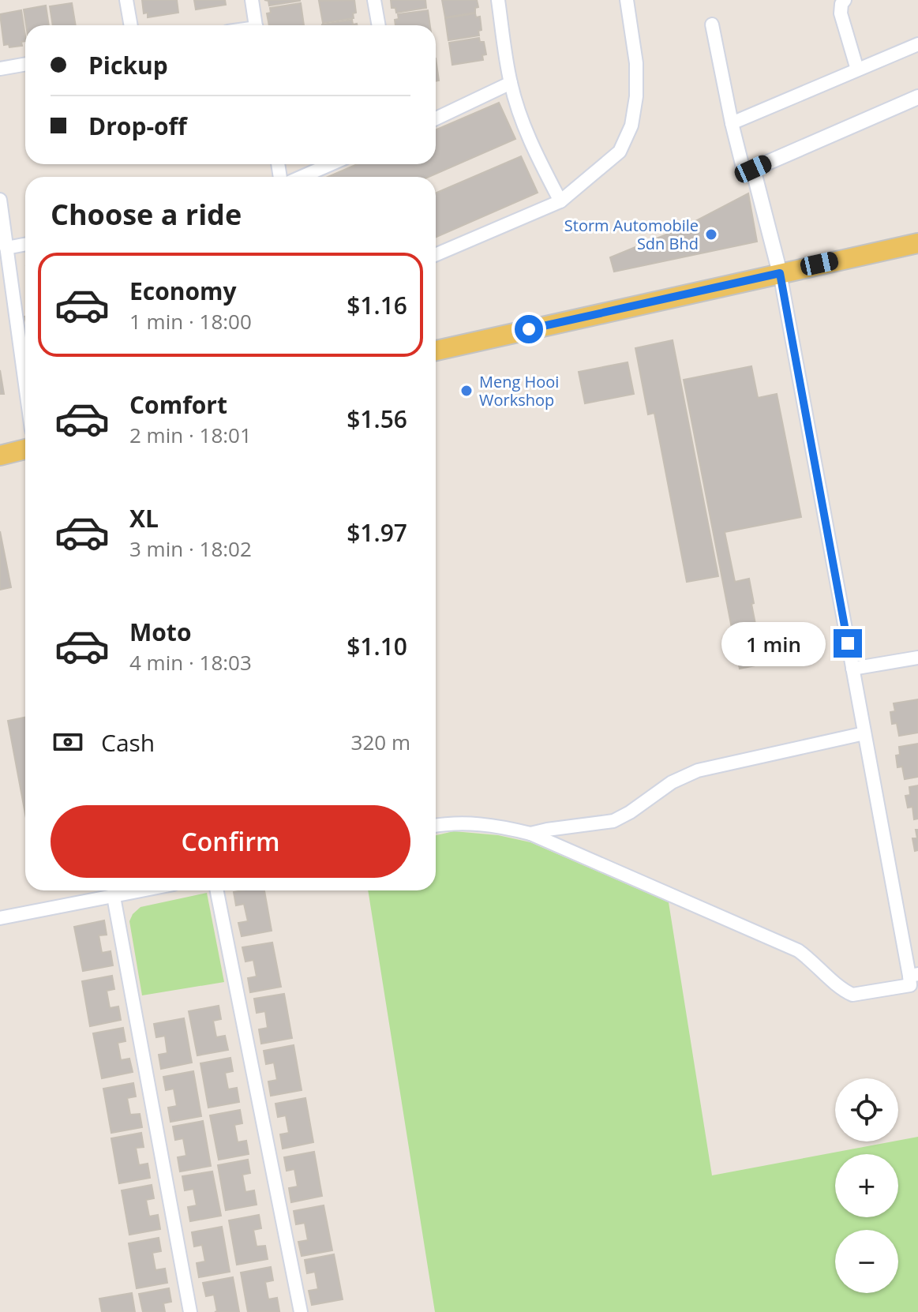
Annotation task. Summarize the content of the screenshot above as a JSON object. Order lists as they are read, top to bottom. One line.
{"places":["Storm Automobile Sdn Bhd","Meng Hooi Workshop"],"page":{"banner":["Pickup","Drop-off"],"heading":"Choose a ride","list":[{"name":"Economy","note":"1 min · 18:00","value":"$1.16"},{"name":"Comfort","note":"2 min · 18:01","value":"$1.56"},{"name":"XL","note":"3 min · 18:02","value":"$1.97"},{"name":"Moto","note":"4 min · 18:03","value":"$1.10"}],"bubble":"1 min","pay":["Cash","320 m"],"buttons":"Confirm","map_buttons":["+","−"]}}
